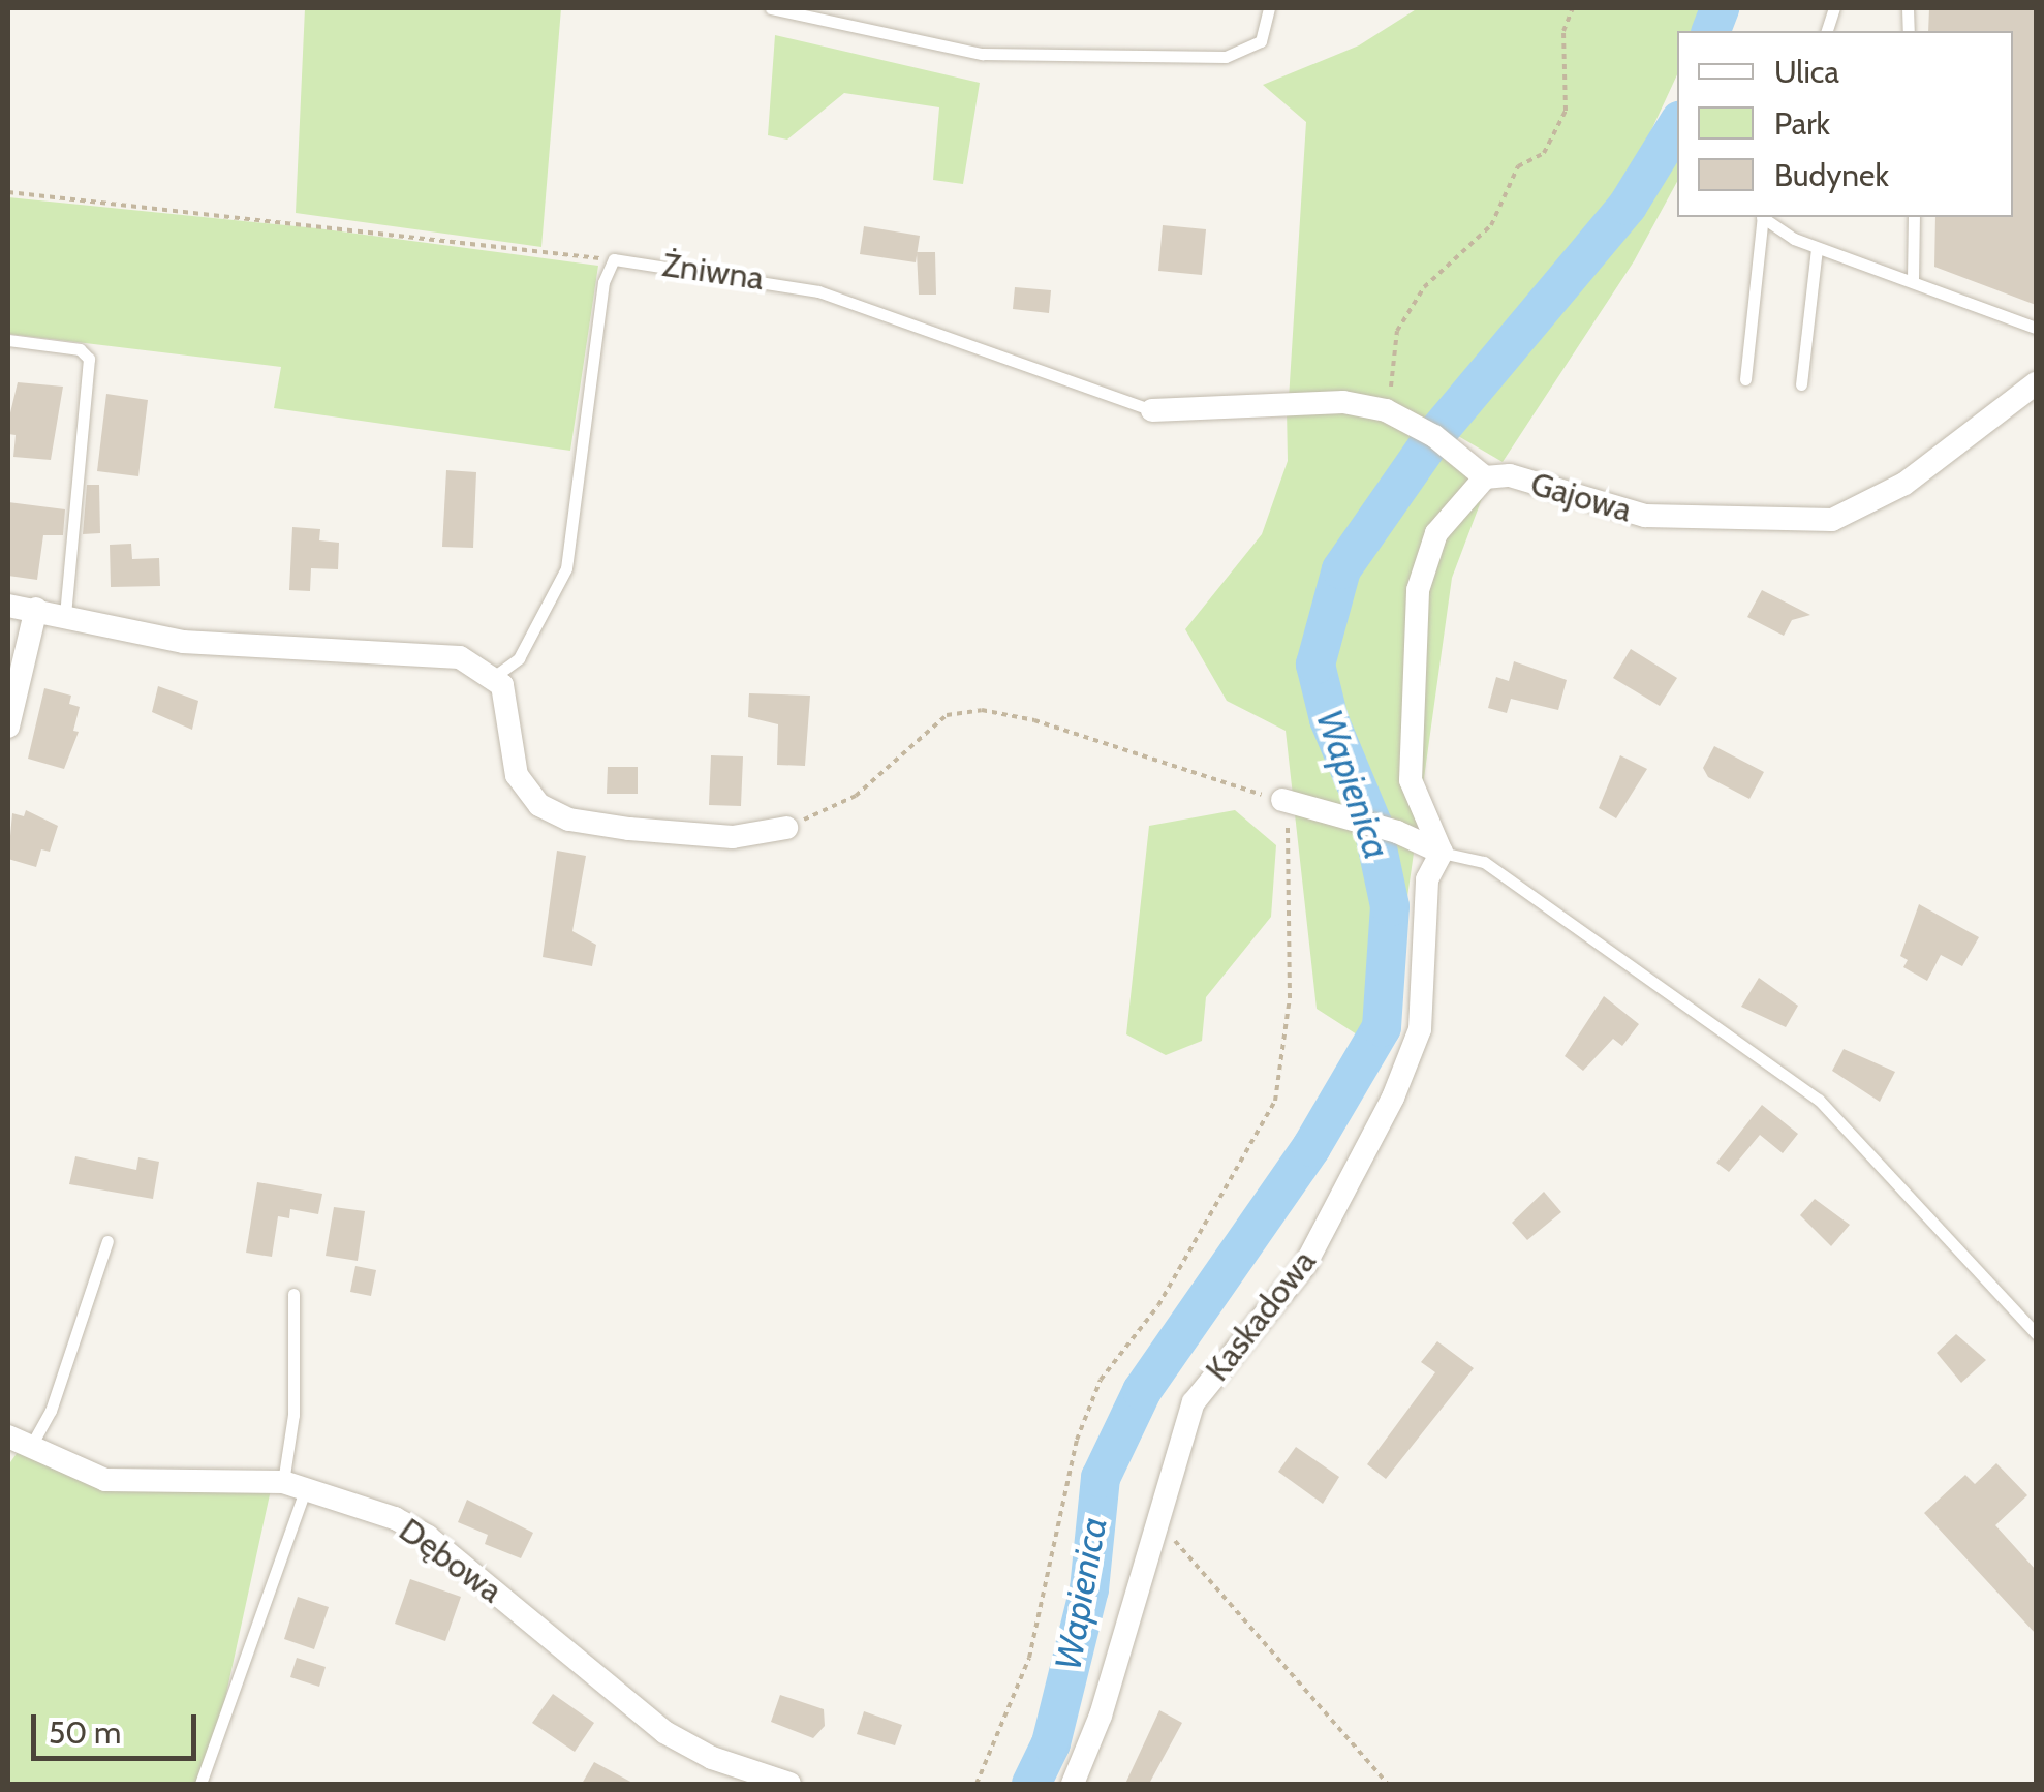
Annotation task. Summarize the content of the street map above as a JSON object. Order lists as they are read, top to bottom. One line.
{"streets":{"street":["Żniwna","Gajowa","Kaskadowa","Dębowa"]},"crossings":[["Gajowa","Kaskadowa"]],"water":["Wapienica"],"legend":["Ulica","Park","Budynek"],"scale_bar":"50 m"}
